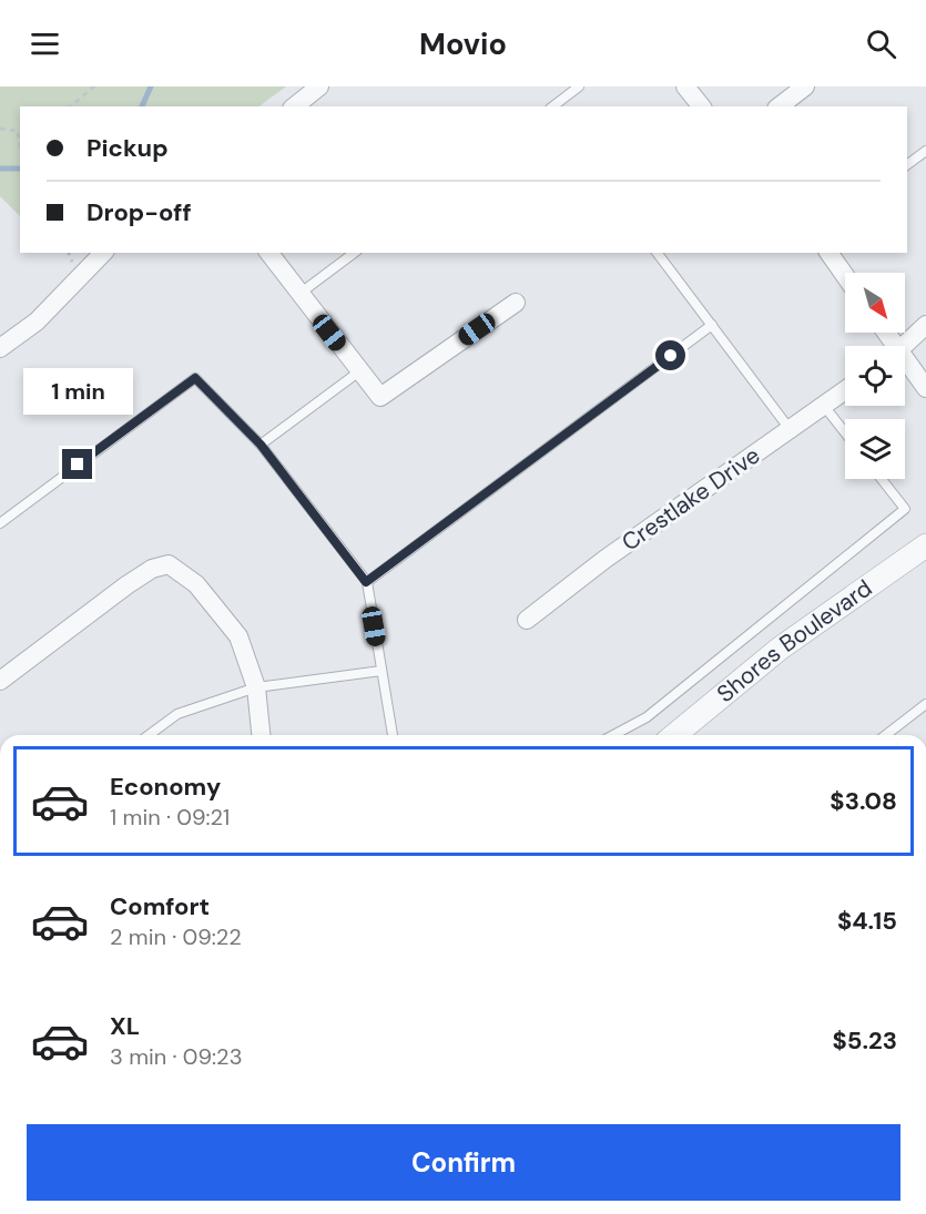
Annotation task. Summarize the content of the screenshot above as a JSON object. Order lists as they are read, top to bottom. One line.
{"streets":{"street":["Crestlake Drive","Shores Boulevard"]},"north":"bottom right","page":{"header":"Movio","banner":["Pickup","Drop-off"],"bubble":"1 min","list":[{"name":"Economy","note":"1 min · 09:21","value":"$3.08"},{"name":"Comfort","note":"2 min · 09:22","value":"$4.15"},{"name":"XL","note":"3 min · 09:23","value":"$5.23"}],"buttons":"Confirm"}}
